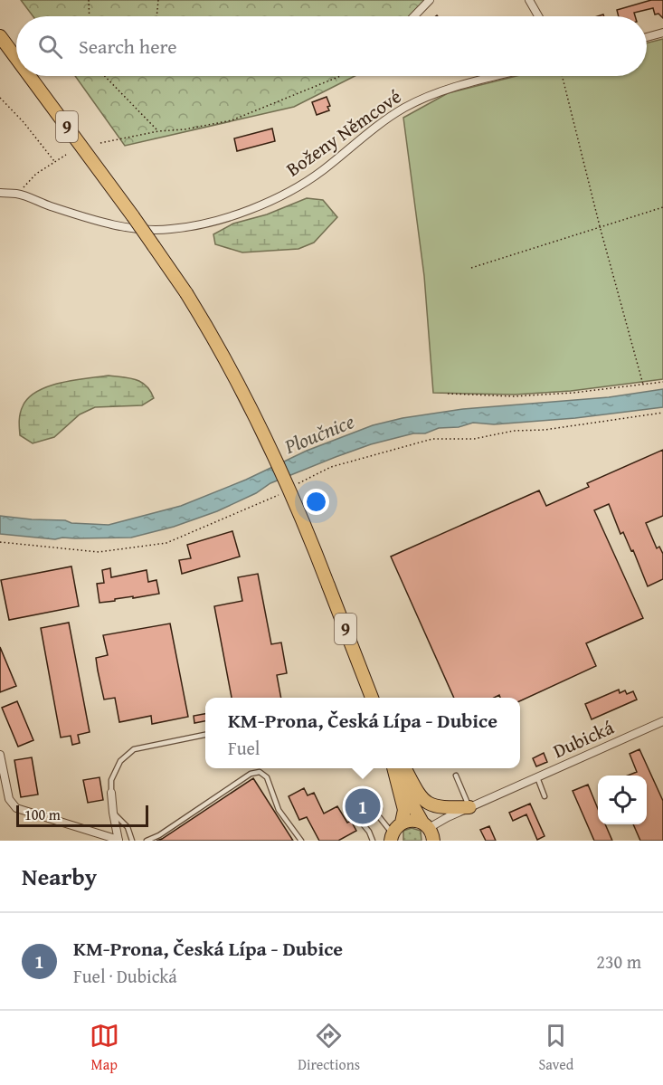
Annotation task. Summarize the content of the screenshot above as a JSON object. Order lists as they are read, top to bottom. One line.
{"streets":{"main road":["9"],"street":["Boženy Němcové","Dubická"]},"water":["Ploučnice"],"scale_bar":"100 m","page":{"search":"Search here","popup":["KM-Prona, Česká Lípa - Dubice","Fuel"],"pins":"1","scale":"100 m","heading":"Nearby","list":[{"mark":"1","name":"KM-Prona, Česká Lípa - Dubice","note":"Fuel · Dubická","value":"230 m"}],"nav":["Map","Directions","Saved"]}}
